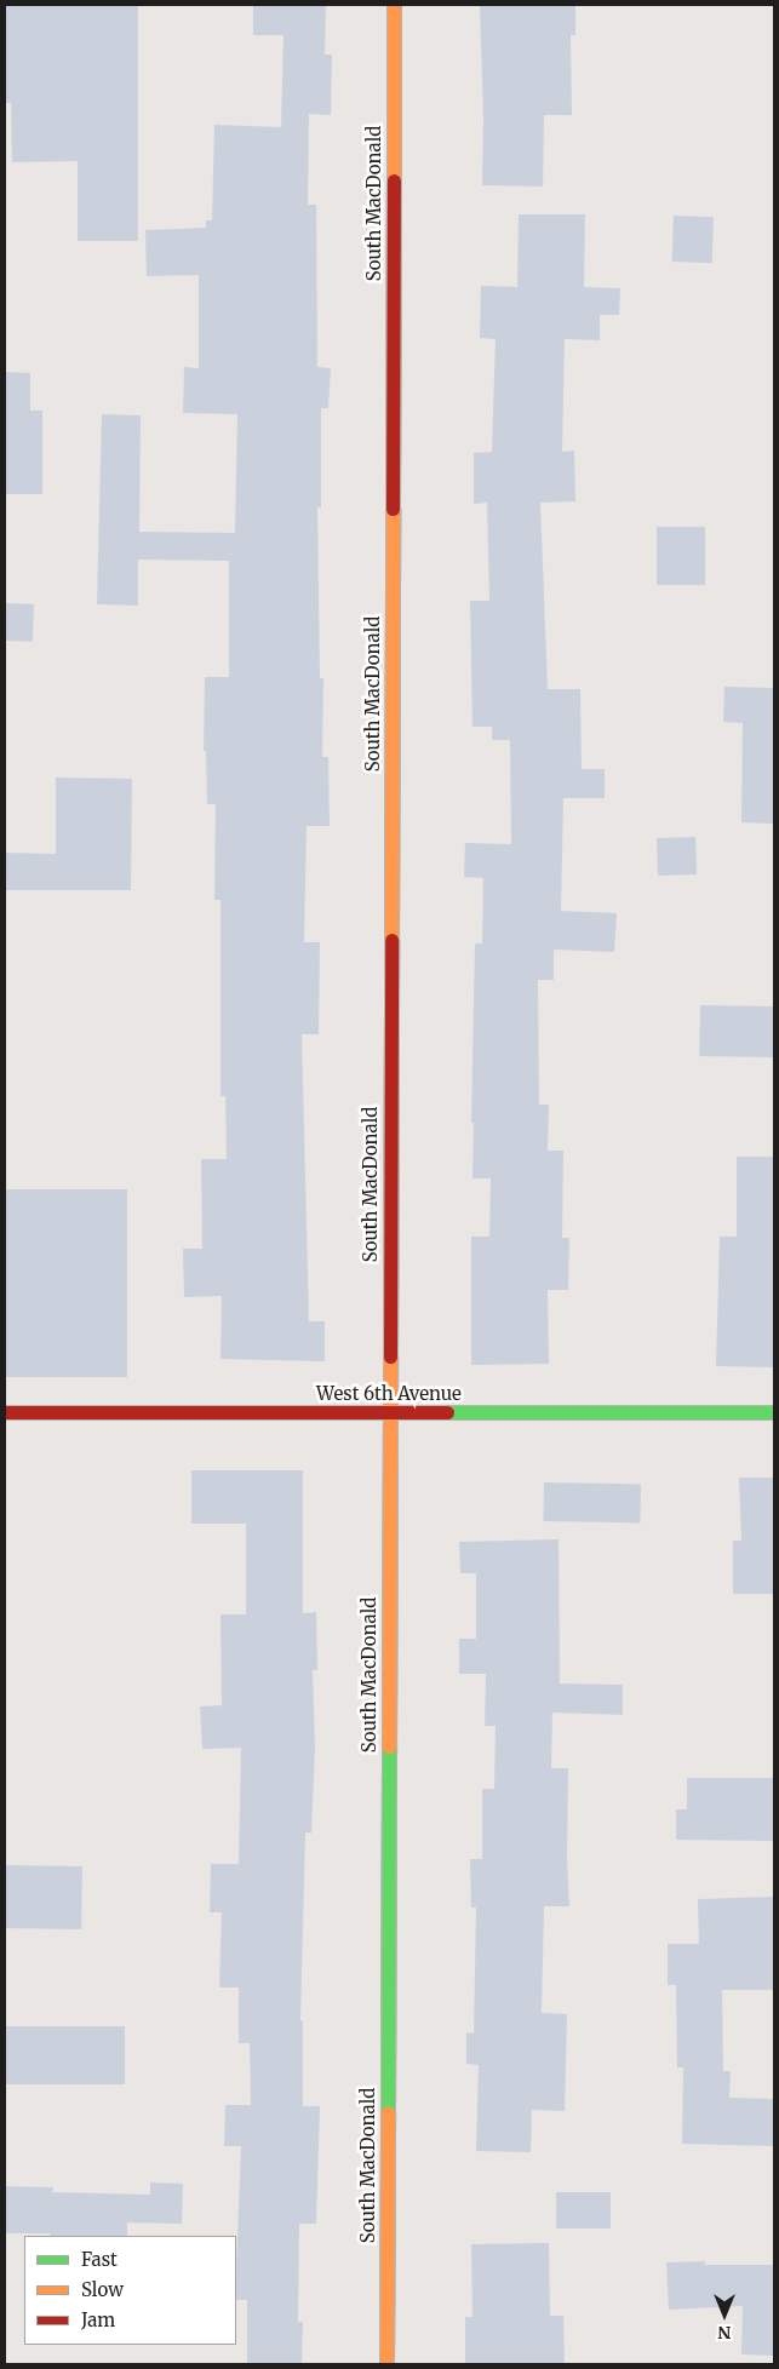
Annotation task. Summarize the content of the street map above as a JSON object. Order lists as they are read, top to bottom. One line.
{"streets":{"street":["South MacDonald","West 6th Avenue"]},"crossings":[["South MacDonald","West 6th Avenue"]],"legend":["Fast","Slow","Jam"],"north":"bottom"}
